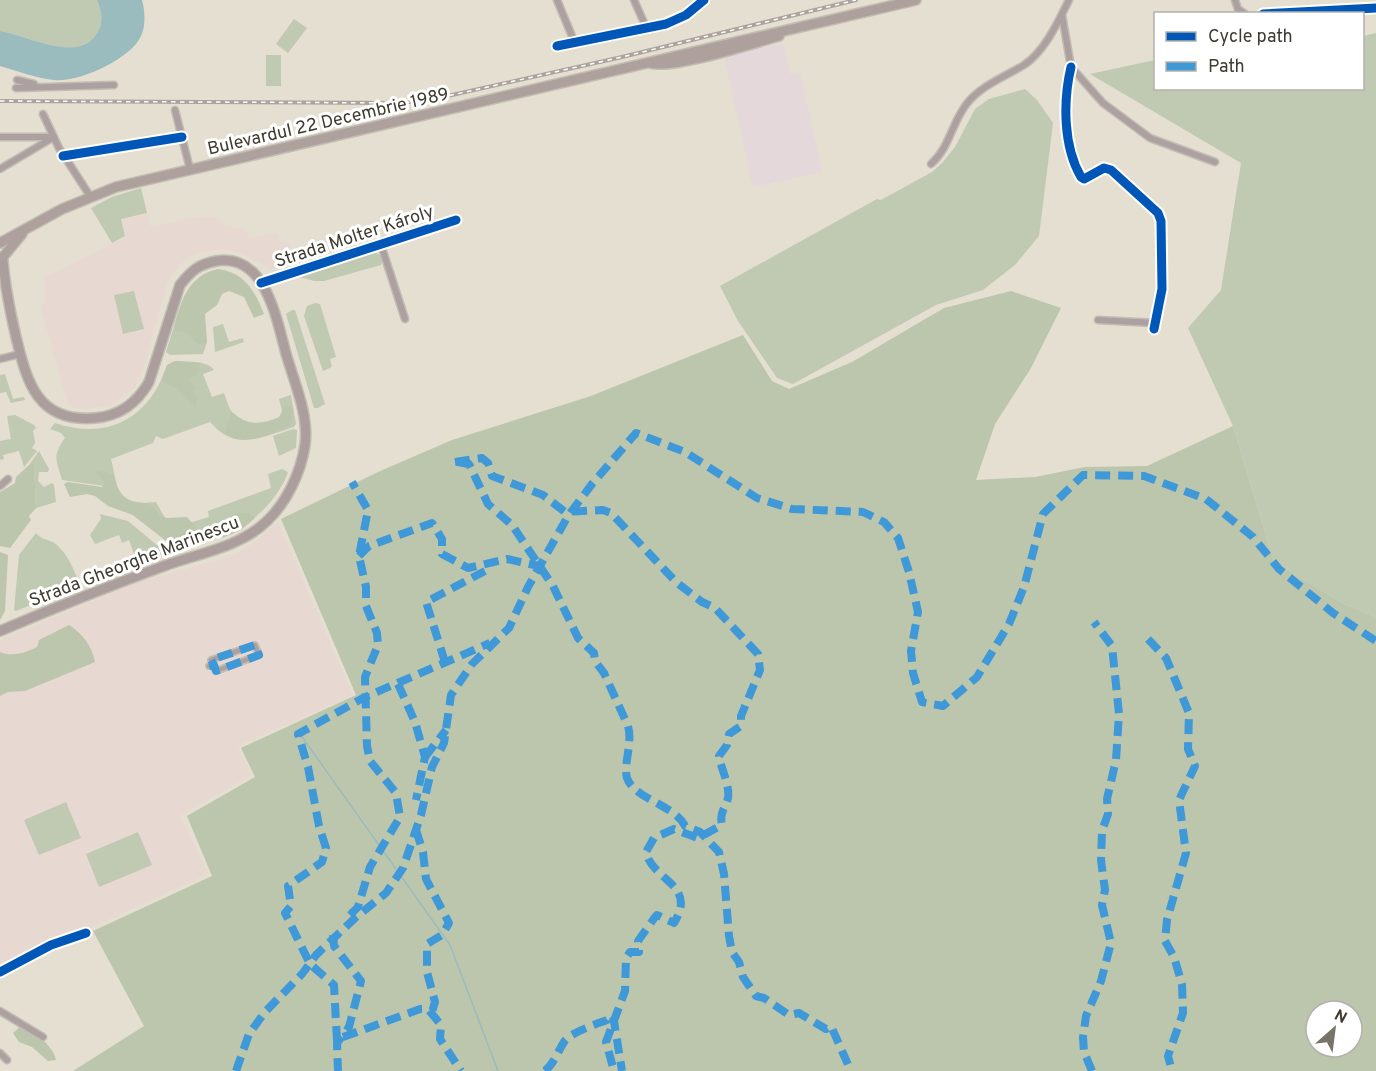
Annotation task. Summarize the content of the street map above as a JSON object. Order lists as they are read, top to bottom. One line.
{"streets":{"main road":["Bulevardul 22 Decembrie 1989","Strada Gheorghe Marinescu"],"street":["Strada Molter Károly"]},"crossings":[["Bulevardul 22 Decembrie 1989","Strada Gheorghe Marinescu"],["Strada Molter Károly","Strada Gheorghe Marinescu"]],"legend":["Cycle path","Path"],"north":"top right"}
